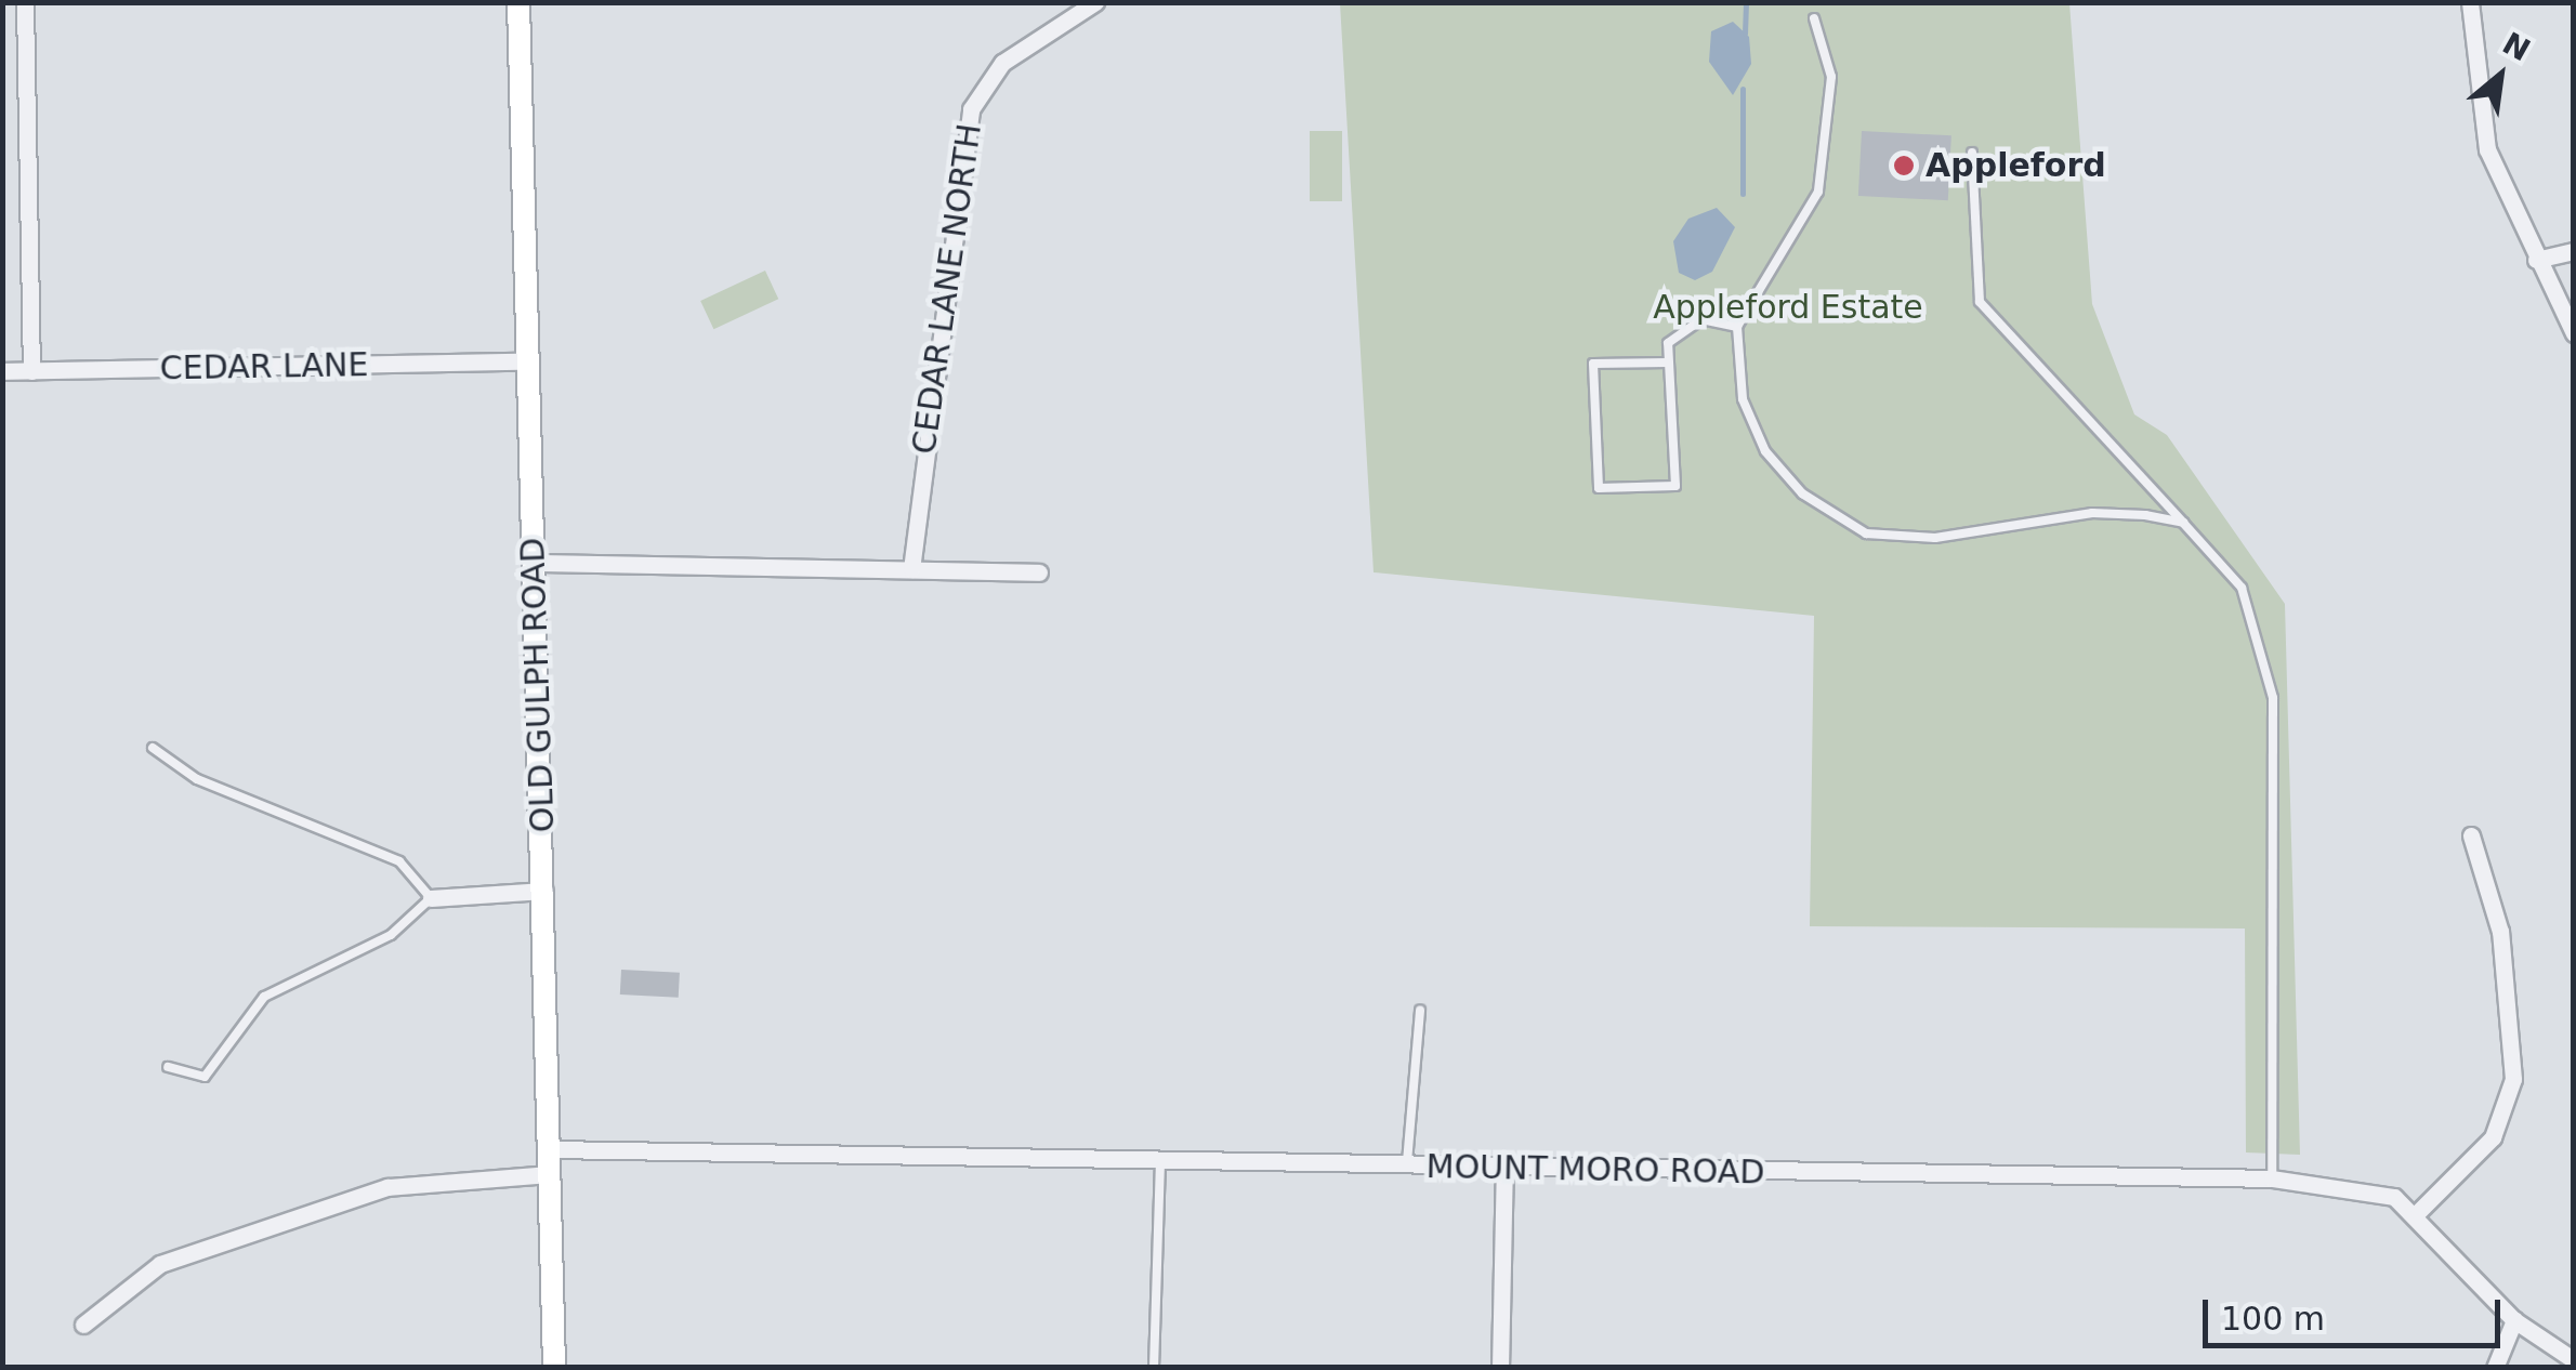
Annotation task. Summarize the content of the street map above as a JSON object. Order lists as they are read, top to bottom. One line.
{"streets":{"street":["CEDAR LANE NORTH","CEDAR LANE","OLD GULPH ROAD","MOUNT MORO ROAD"]},"crossings":[["CEDAR LANE","OLD GULPH ROAD"],["OLD GULPH ROAD","MOUNT MORO ROAD"]],"parks":["Appleford Estate"],"places":["Appleford"],"scale_bar":"100 m","north":"top right"}
